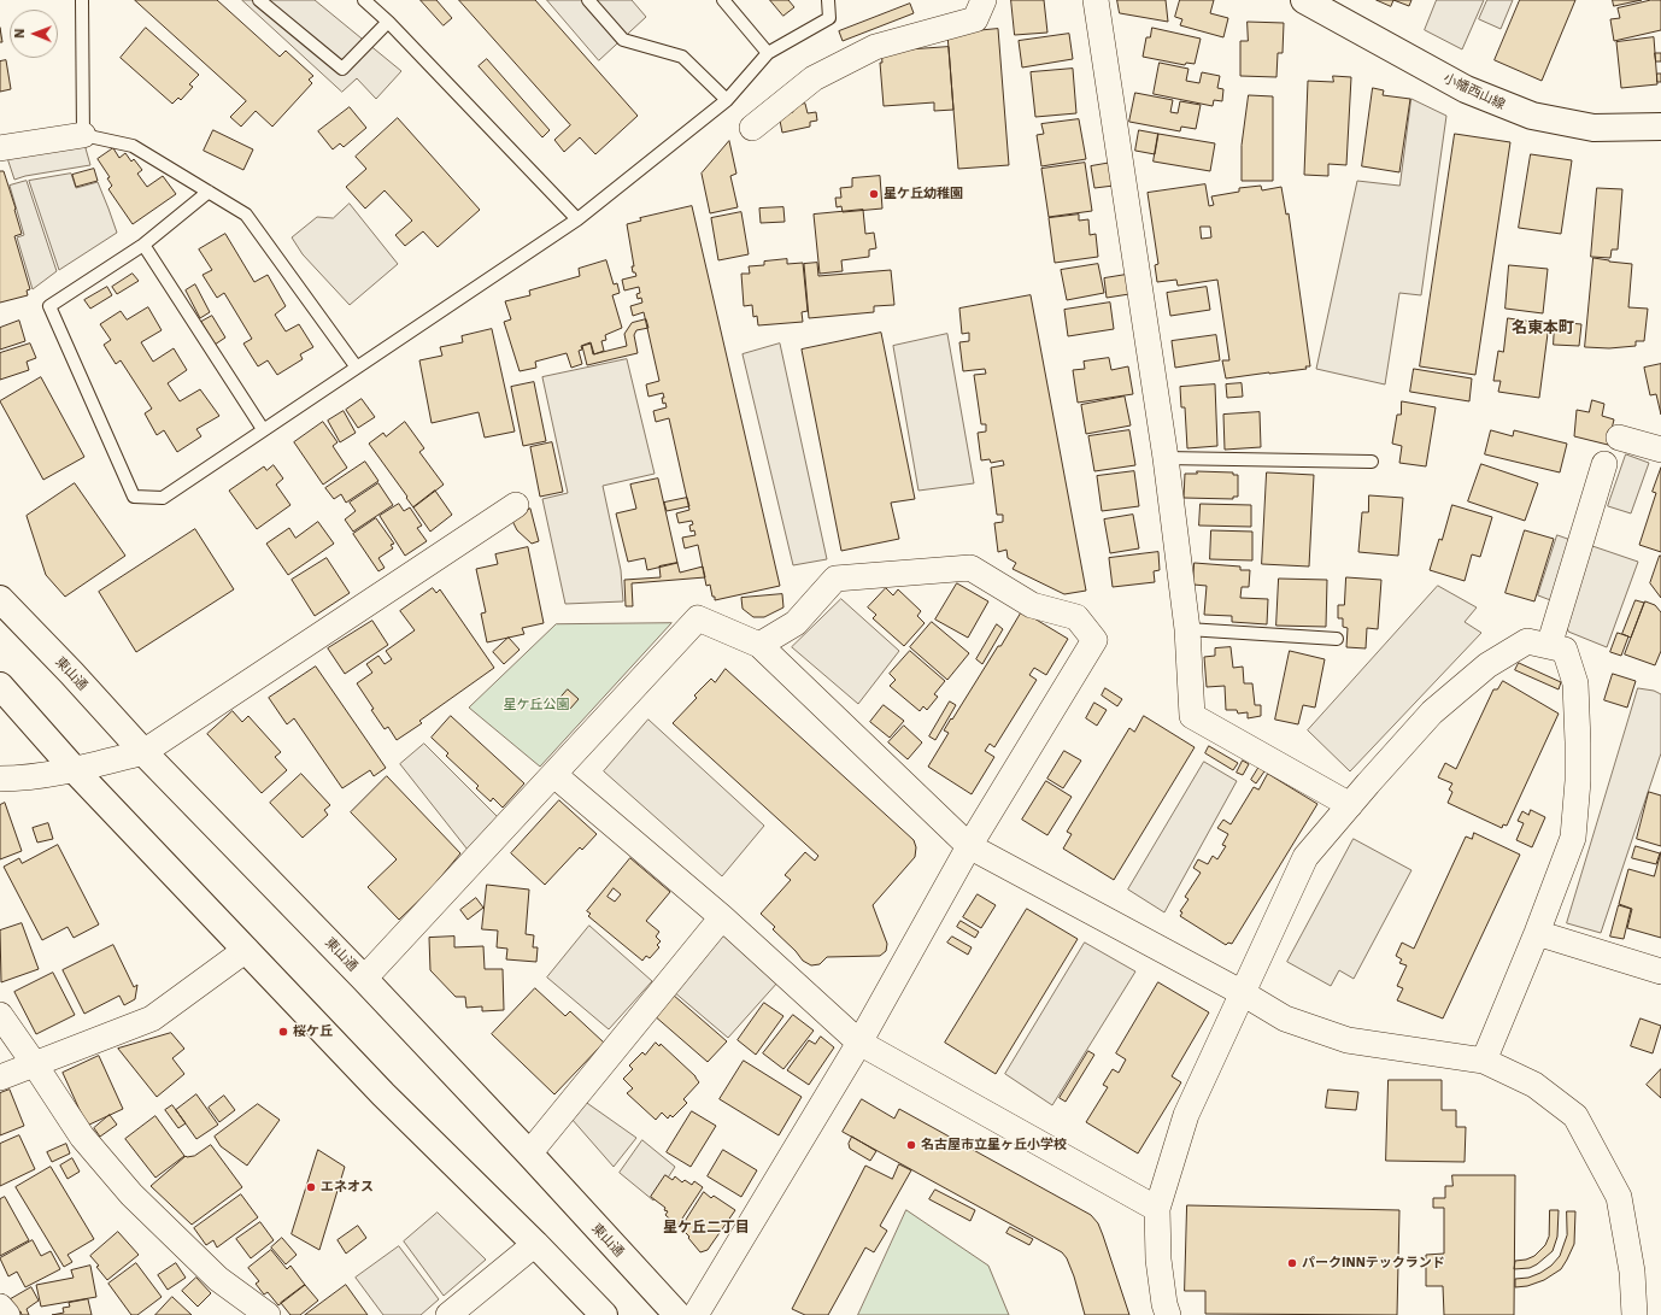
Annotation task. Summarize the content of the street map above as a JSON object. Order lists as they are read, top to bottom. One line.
{"streets":{"main road":["小幡西山線","東山通"]},"districts":["名東本町","星ケ丘二丁目"],"parks":["星ケ丘公園"],"places":["星ケ丘幼稚園","桜ケ丘","名古屋市立星ヶ丘小学校","エネオス","パークINNテックランド"],"north":"left"}
